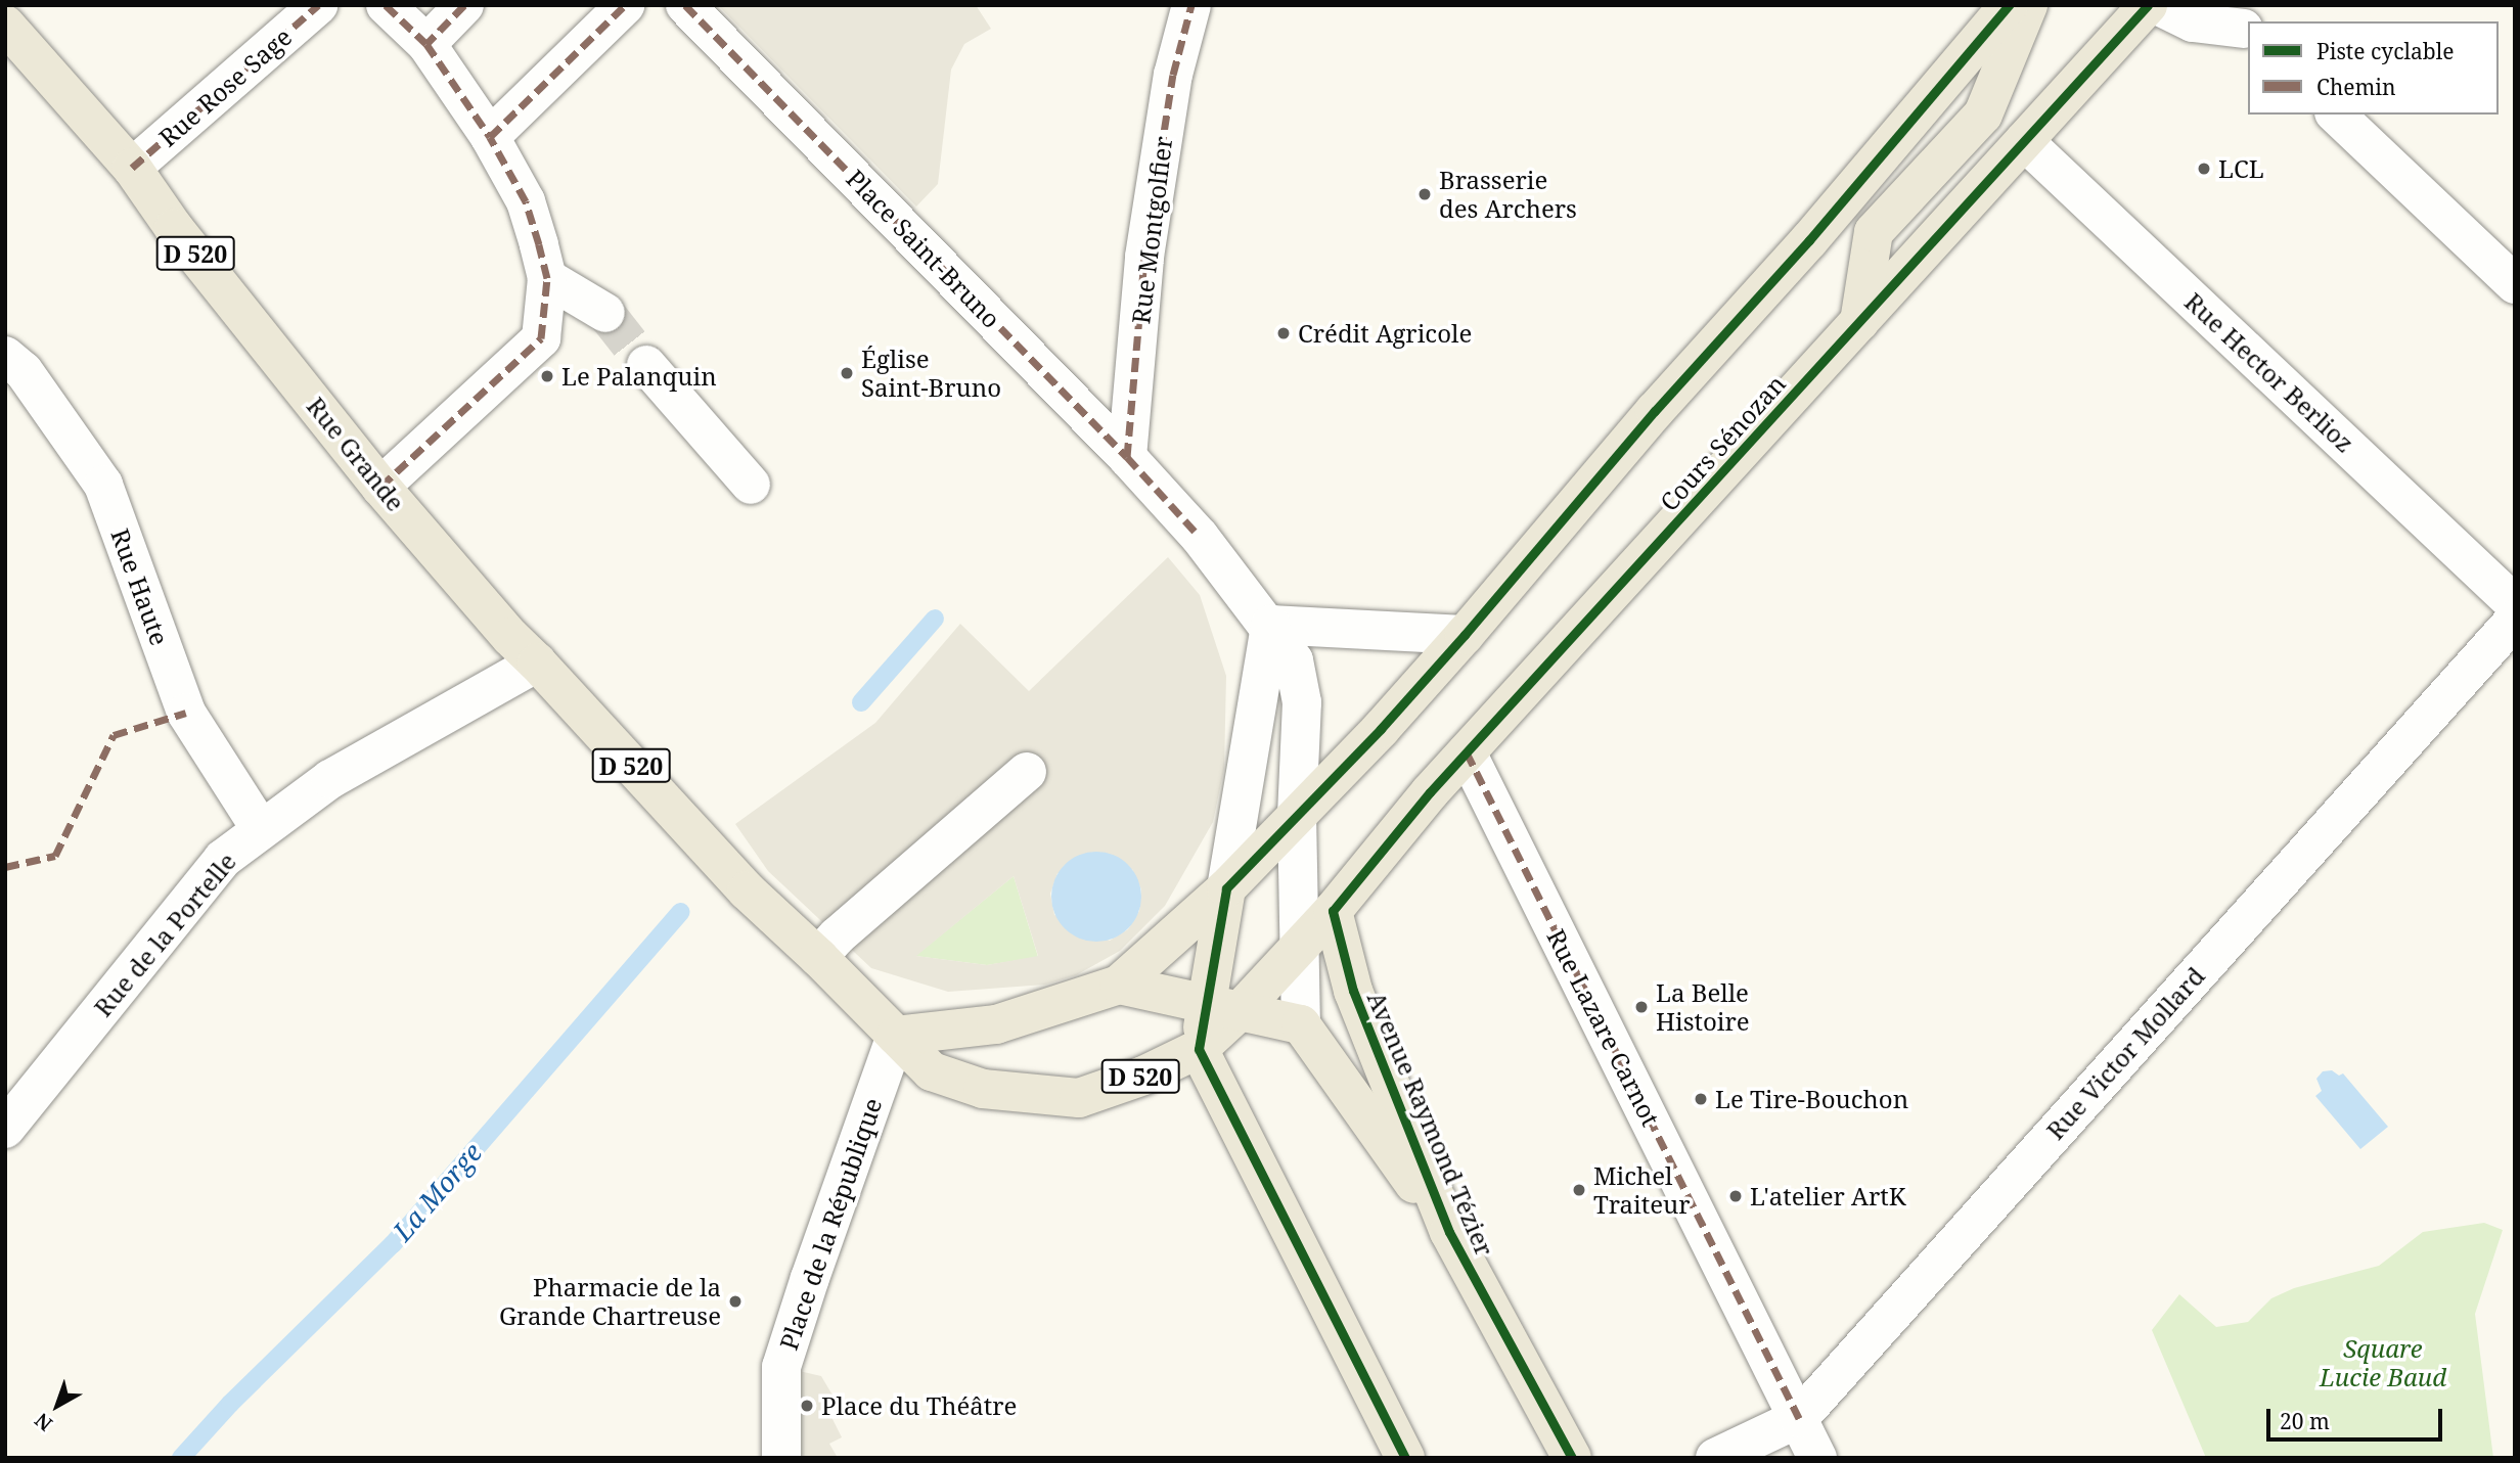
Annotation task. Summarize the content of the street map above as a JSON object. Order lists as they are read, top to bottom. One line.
{"streets":{"main road":["D 520","Cours Sénozan","Rue Grande","Avenue Raymond Tézier"],"street":["Rue Rose Sage","Rue Montgolfier","Place Saint-Bruno","Rue Hector Berlioz","Rue Haute","Rue de la Portelle","Rue Lazare Carnot","Rue Victor Mollard","Place de la République"]},"crossings":[["Rue Rose Sage","Rue Grande"],["Rue Montgolfier","Place Saint-Bruno"],["Place Saint-Bruno","Avenue Raymond Tézier"],["D 520","Rue Grande"],["D 520","Place de la République"],["Rue Hector Berlioz","Cours Sénozan"],["Cours Sénozan","Rue Lazare Carnot"],["Cours Sénozan","Avenue Raymond Tézier"],["Rue Grande","Rue de la Portelle"],["Rue Haute","Rue de la Portelle"],["Rue Lazare Carnot","Rue Victor Mollard"]],"water":["La Morge"],"parks":["Square Lucie Baud"],"places":["LCL","Brasserie des Archers","Crédit Agricole","Église Saint-Bruno","Le Palanquin","La Belle Histoire","Le Tire-Bouchon","Michel Traiteur","L'atelier ArtK","Pharmacie de la Grande Chartreuse","Place du Théâtre"],"legend":["Piste cyclable","Chemin"],"scale_bar":"20 m","north":"bottom left"}
